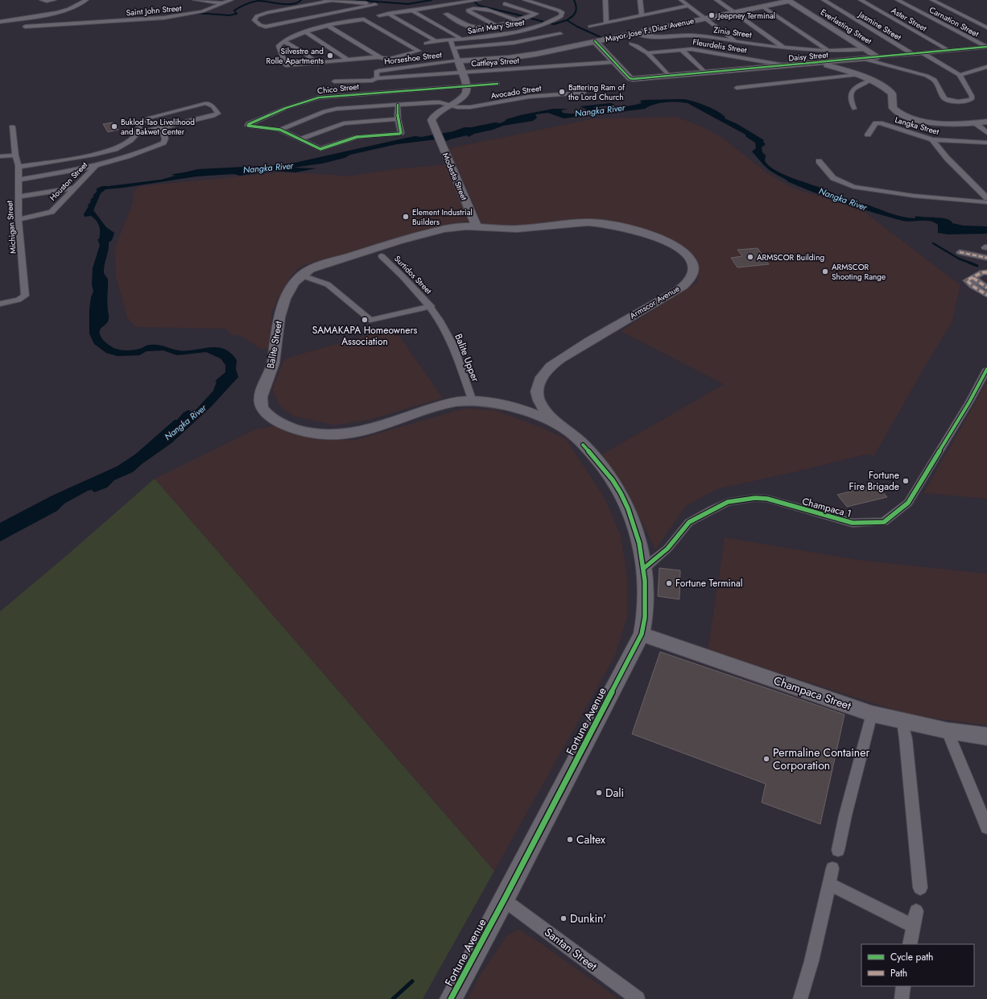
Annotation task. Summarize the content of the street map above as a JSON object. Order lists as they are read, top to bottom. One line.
{"streets":{"main road":["Everlasting Street","Mayor Jose F. Diaz Avenue","Daisy Street","Modesta Street","Armscor Avenue","Balite Street","Champaca Street","Fortune Avenue"],"street":["Saint John Street","Aster Street","Carnation Street","Jasmine Street","Saint Mary Street","Zinia Street","Fleurdelis Street","Horseshoe Street","Cattleya Street","Chico Street","Avocado Street","Langka Street","Houston Street","Michigan Street","Surtidos Street","Balite Upper","Champaca 1","Santan Street"]},"crossings":[["Aster Street","Daisy Street"],["Carnation Street","Daisy Street"],["Jasmine Street","Daisy Street"],["Everlasting Street","Mayor Jose F. Diaz Avenue"],["Everlasting Street","Zinia Street"],["Everlasting Street","Daisy Street"],["Mayor Jose F. Diaz Avenue","Zinia Street"],["Mayor Jose F. Diaz Avenue","Horseshoe Street"],["Fleurdelis Street","Daisy Street"],["Daisy Street","Cattleya Street"],["Horseshoe Street","Cattleya Street"],["Chico Street","Avocado Street"],["Avocado Street","Modesta Street"],["Modesta Street","Armscor Avenue"],["Modesta Street","Balite Street"],["Houston Street","Michigan Street"],["Surtidos Street","Balite Upper"],["Armscor Avenue","Balite Street"],["Armscor Avenue","Fortune Avenue"],["Balite Street","Balite Upper"],["Balite Street","Fortune Avenue"],["Champaca 1","Fortune Avenue"],["Champaca Street","Fortune Avenue"],["Fortune Avenue","Santan Street"]],"water":["Nangka River"],"places":["Jeepney Terminal","Silvestre and Rolle Apartments","Battering Ram of the Lord Church","Buklod Tao Livelihood and Bakwet Center","Element Industrial Builders","ARMSCOR Building","ARMSCOR Shooting Range","SAMAKAPA Homeowners Association","Fortune Fire Brigade","Fortune Terminal","Permaline Container Corporation","Dali","Caltex","Dunkin'"],"legend":["Cycle path","Path"]}
